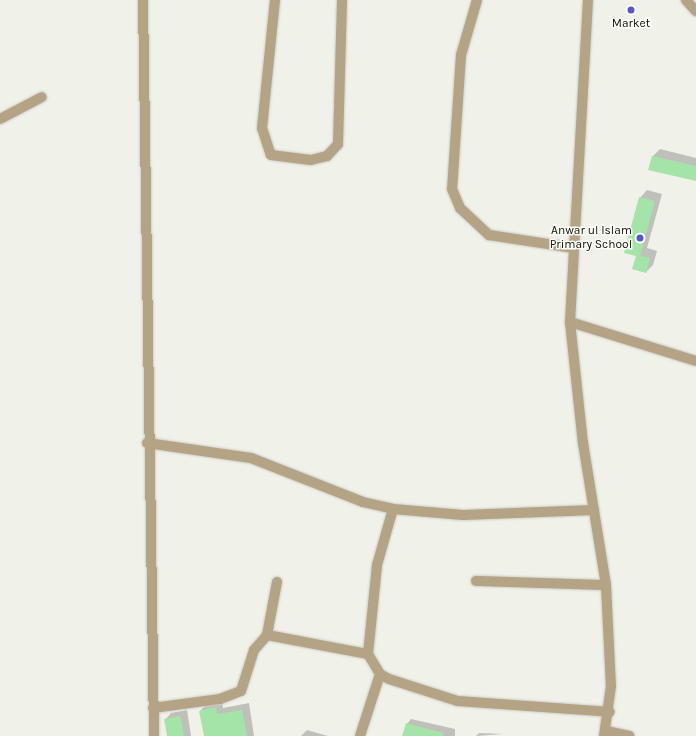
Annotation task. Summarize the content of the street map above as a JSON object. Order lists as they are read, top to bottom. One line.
{"places":["Market","Anwar ul Islam Primary School"]}
